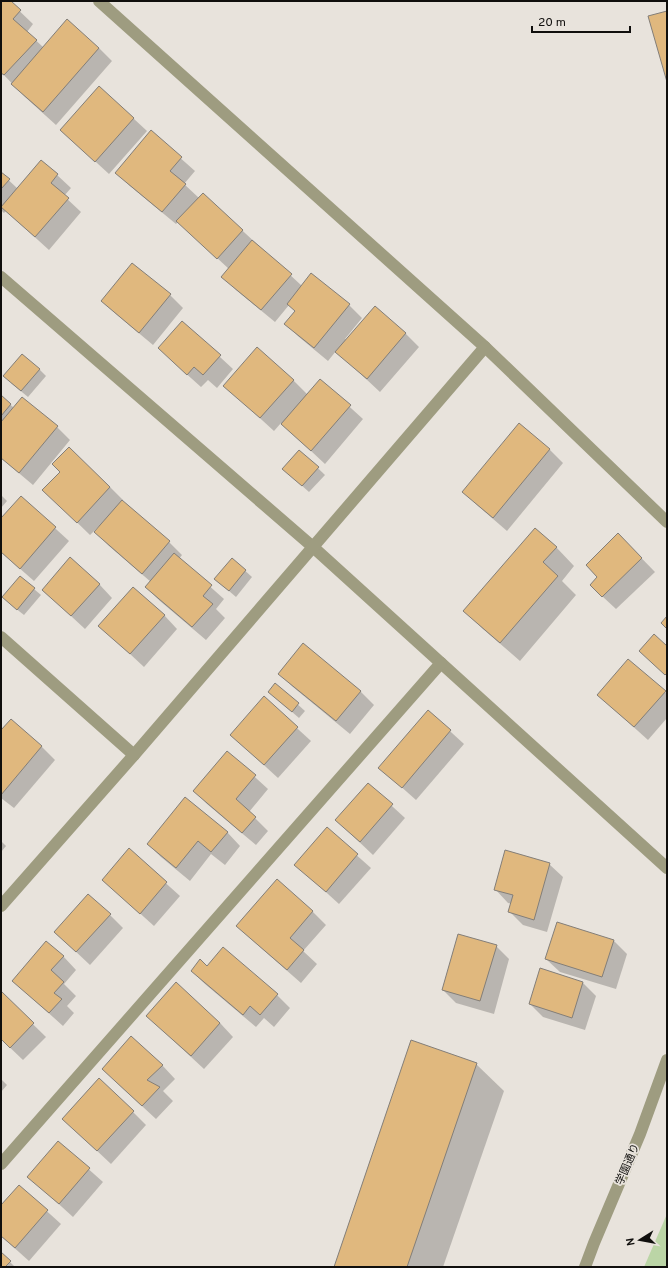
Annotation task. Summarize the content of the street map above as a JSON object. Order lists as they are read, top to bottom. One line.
{"streets":{"street":["学園通り"]},"scale_bar":"20 m","north":"left"}
